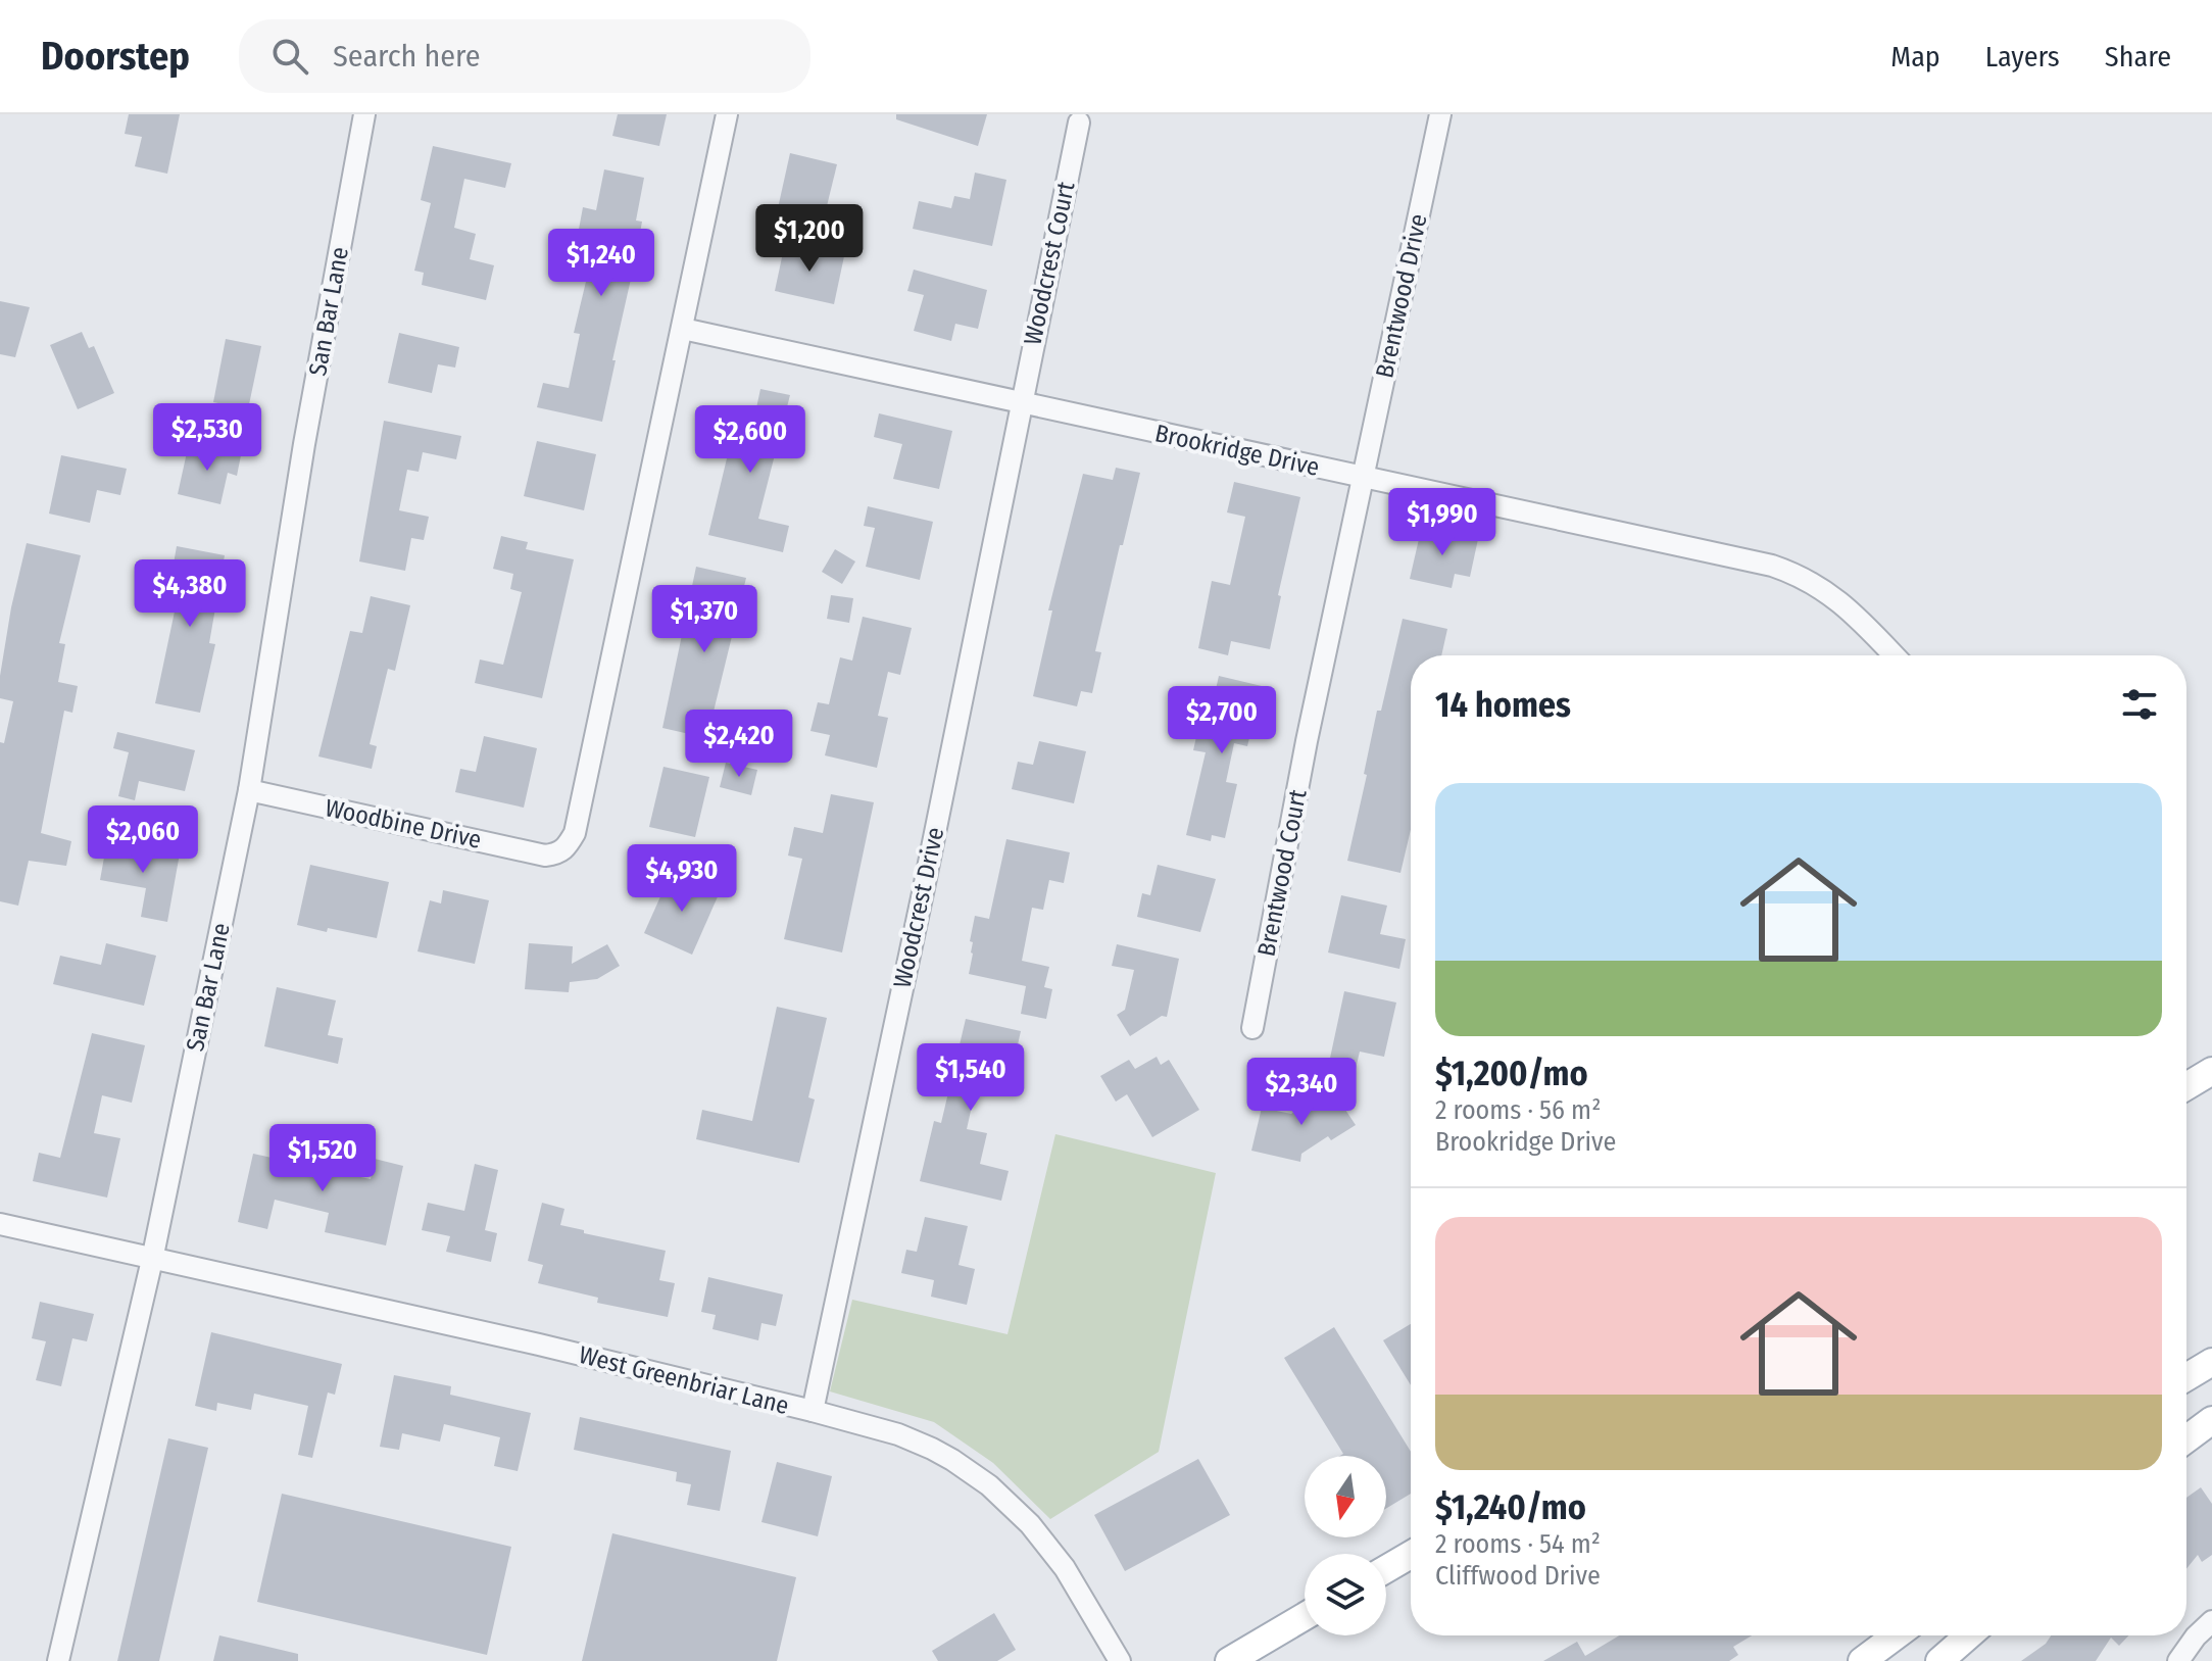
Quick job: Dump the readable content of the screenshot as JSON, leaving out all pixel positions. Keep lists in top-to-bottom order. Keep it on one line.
{"streets":{"street":["Woodcrest Court","Brentwood Drive","San Bar Lane","Brookridge Drive","Woodbine Drive","Brentwood Court","Woodcrest Drive","West Greenbriar Lane"]},"crossings":[["Woodcrest Court","Brookridge Drive"],["Woodcrest Court","Woodcrest Drive"],["Brentwood Drive","Brookridge Drive"],["Brentwood Drive","Brentwood Court"],["San Bar Lane","Woodbine Drive"],["San Bar Lane","West Greenbriar Lane"],["Brookridge Drive","Woodbine Drive"],["Brookridge Drive","Brentwood Court"],["Brookridge Drive","Woodcrest Drive"],["Woodcrest Drive","West Greenbriar Lane"]],"north":"bottom","page":{"header":"Doorstep","search":"Search here","nav":["Map","Layers","Share"],"price":["$1,200","$1,240","$2,530","$2,600","$1,990","$4,380","$1,370","$2,700","$2,420","$2,060","$4,930","$1,540","$2,340","$1,520"],"heading":"14 homes","list":[{"name":"$1,200/mo","note":"2 rooms · 56 m² · Brookridge Drive"},{"name":"$1,240/mo","note":"2 rooms · 54 m² · Cliffwood Drive"}]}}
